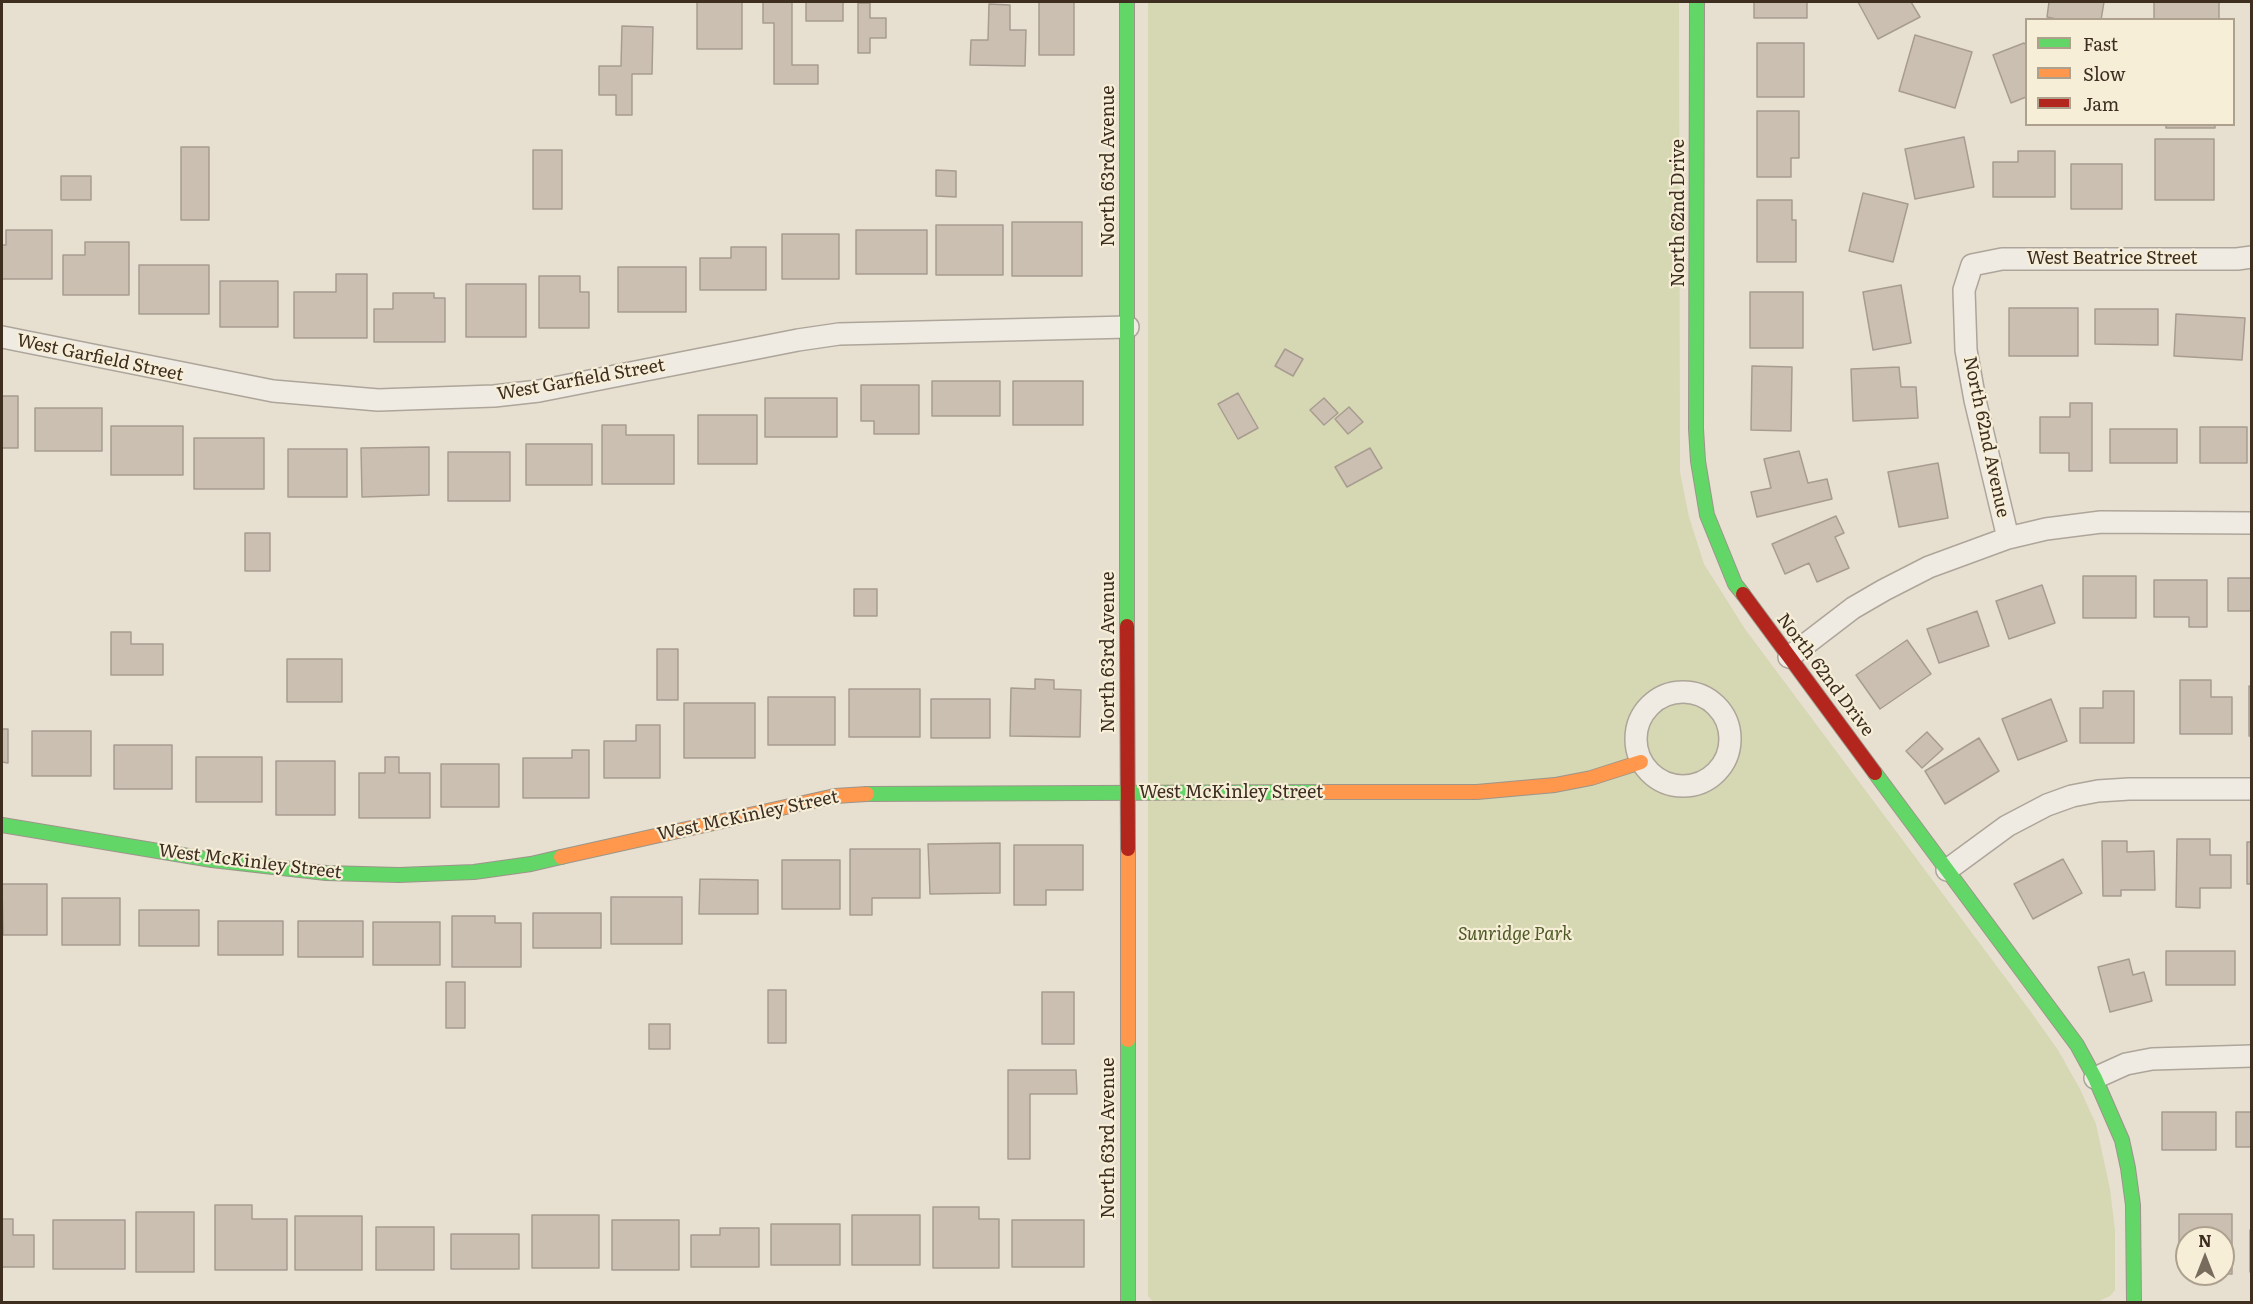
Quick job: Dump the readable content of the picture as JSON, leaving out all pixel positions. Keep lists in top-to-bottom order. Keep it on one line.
{"streets":{"street":["North 63rd Avenue","North 62nd Drive","West Beatrice Street","West Garfield Street","North 62nd Avenue","West McKinley Street"]},"crossings":[["North 63rd Avenue","West Garfield Street"],["North 63rd Avenue","West McKinley Street"],["West Beatrice Street","North 62nd Avenue"]],"parks":["Sunridge Park"],"legend":["Fast","Slow","Jam"],"north":"top"}
